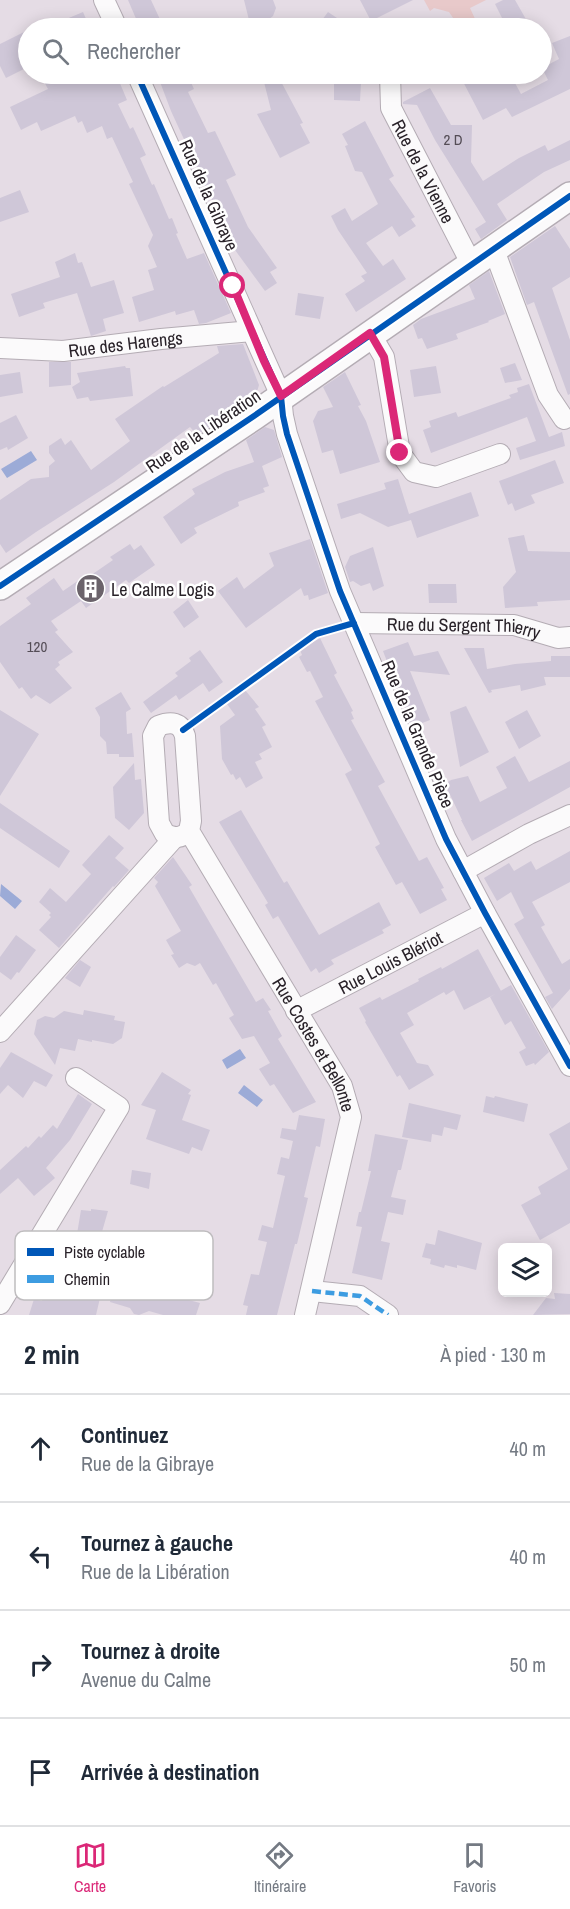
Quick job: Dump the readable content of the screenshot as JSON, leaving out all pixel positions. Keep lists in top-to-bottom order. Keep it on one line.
{"streets":{"street":["Rue de la Vienne","Rue de la Gibraye","Rue des Harengs","Rue de la Libération","Rue du Sergent Thierry","Rue de la Grande Pièce","Rue Louis Blériot","Rue Costes et Bellonte"]},"crossings":[["Rue de la Vienne","Rue de la Libération"],["Rue de la Gibraye","Rue des Harengs"],["Rue de la Gibraye","Rue de la Libération"],["Rue de la Gibraye","Rue de la Grande Pièce"],["Rue de la Libération","Rue de la Grande Pièce"],["Rue du Sergent Thierry","Rue de la Grande Pièce"],["Rue de la Grande Pièce","Rue Louis Blériot"],["Rue Louis Blériot","Rue Costes et Bellonte"]],"places":{"building":["Le Calme Logis"]},"house_numbers":["2 D","120"],"legend":["Piste cyclable","Chemin"],"page":{"search":"Rechercher","heading":["2 min","À pied · 130 m"],"list":[["Continuez","Rue de la Gibraye","40 m"],["Tournez à gauche","Rue de la Libération","40 m"],["Tournez à droite","Avenue du Calme","50 m"],"Arrivée à destination"],"nav":["Carte","Itinéraire","Favoris"]}}
